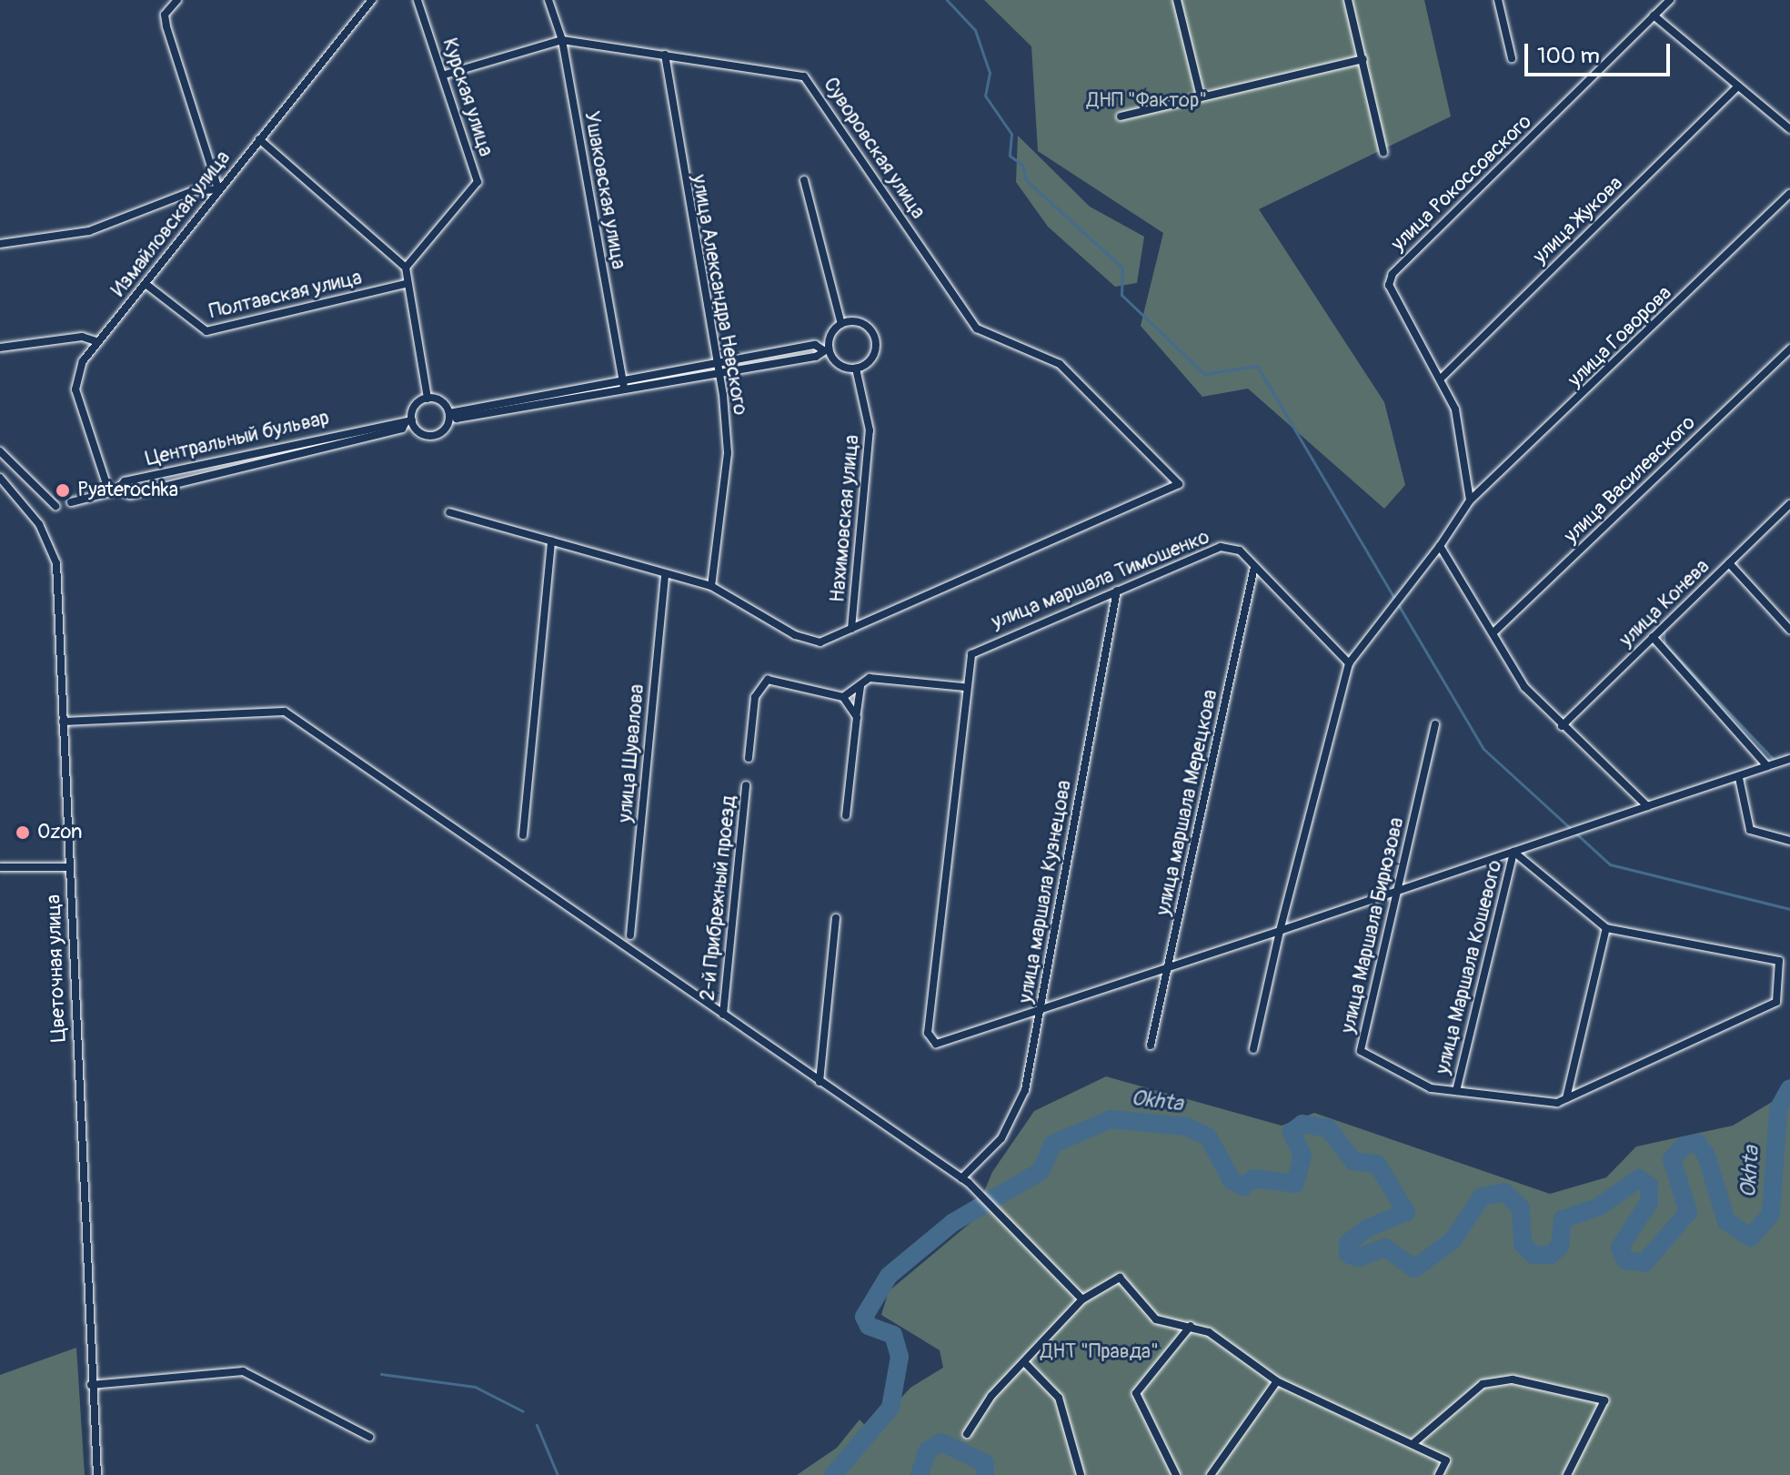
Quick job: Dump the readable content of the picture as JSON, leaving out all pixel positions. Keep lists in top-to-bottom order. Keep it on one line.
{"streets":{"street":["Курская улица","Суворовская улица","улица Рокоссовского","Ушаковская улица","улица Жукова","Измайловская улица","Полтавская улица","улица Александра Невского","улица Говорова","Центральный бульвар","улица Василевского","Нахимовская улица","улица маршала Тимошенко","улица Конева","улица Шувалова","улица маршала Мерецкова","улица маршала Кузнецова","2-й Прибрежный проезд","улица Маршала Бирюзова","улица Маршала Кошевого","Цветочная улица"]},"crossings":[["Курская улица","Суворовская улица"],["Суворовская улица","Ушаковская улица"],["Суворовская улица","улица Александра Невского"],["Суворовская улица","Нахимовская улица"],["улица Рокоссовского","улица Жукова"],["улица Рокоссовского","улица Говорова"],["Измайловская улица","Полтавская улица"],["Измайловская улица","Центральный бульвар"],["улица маршала Тимошенко","улица маршала Мерецкова"],["улица маршала Тимошенко","улица маршала Кузнецова"],["улица маршала Тимошенко","улица Маршала Бирюзова"],["улица маршала Тимошенко","улица Маршала Кошевого"],["улица Маршала Бирюзова","улица Маршала Кошевого"]],"water":["Okhta"],"parks":["ДНП \"Фактор\"","ДНТ \"Правда\""],"places":["Pyaterochka","Ozon"],"scale_bar":"100 m"}
